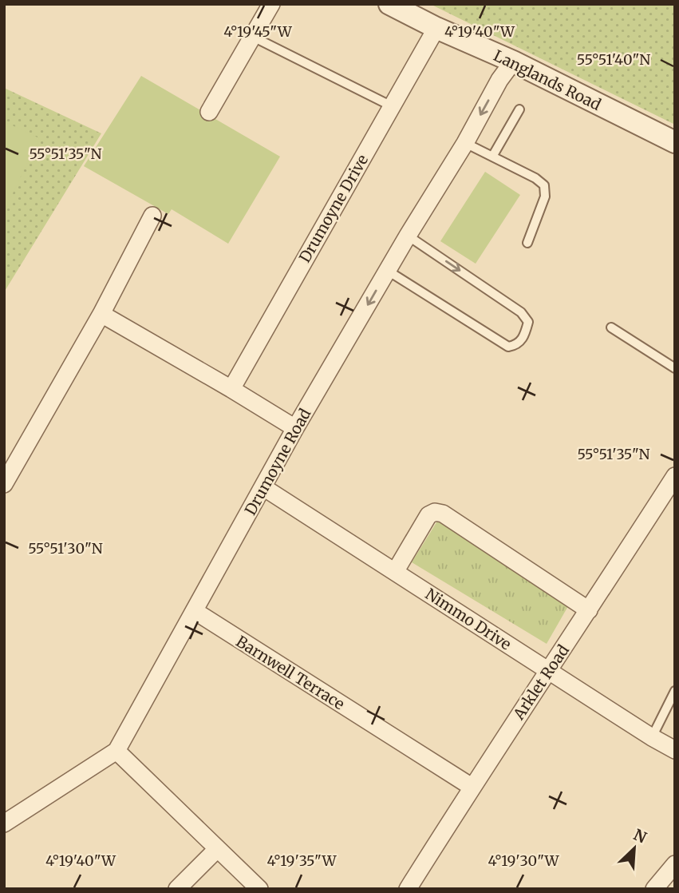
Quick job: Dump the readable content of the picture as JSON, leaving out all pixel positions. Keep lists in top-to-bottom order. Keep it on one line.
{"streets":{"street":["Langlands Road","Drumoyne Drive","Drumoyne Road","Nimmo Drive","Barnwell Terrace","Arklet Road"]},"crossings":[["Langlands Road","Drumoyne Drive"],["Langlands Road","Drumoyne Road"],["Drumoyne Road","Nimmo Drive"],["Drumoyne Road","Barnwell Terrace"],["Nimmo Drive","Arklet Road"],["Barnwell Terrace","Arklet Road"]],"north":"top right","coordinates":["4°19'45\"W","4°19'40\"W","55°51'40\"N","55°51'35\"N","55°51'30\"N","4°19'35\"W","4°19'30\"W"]}
